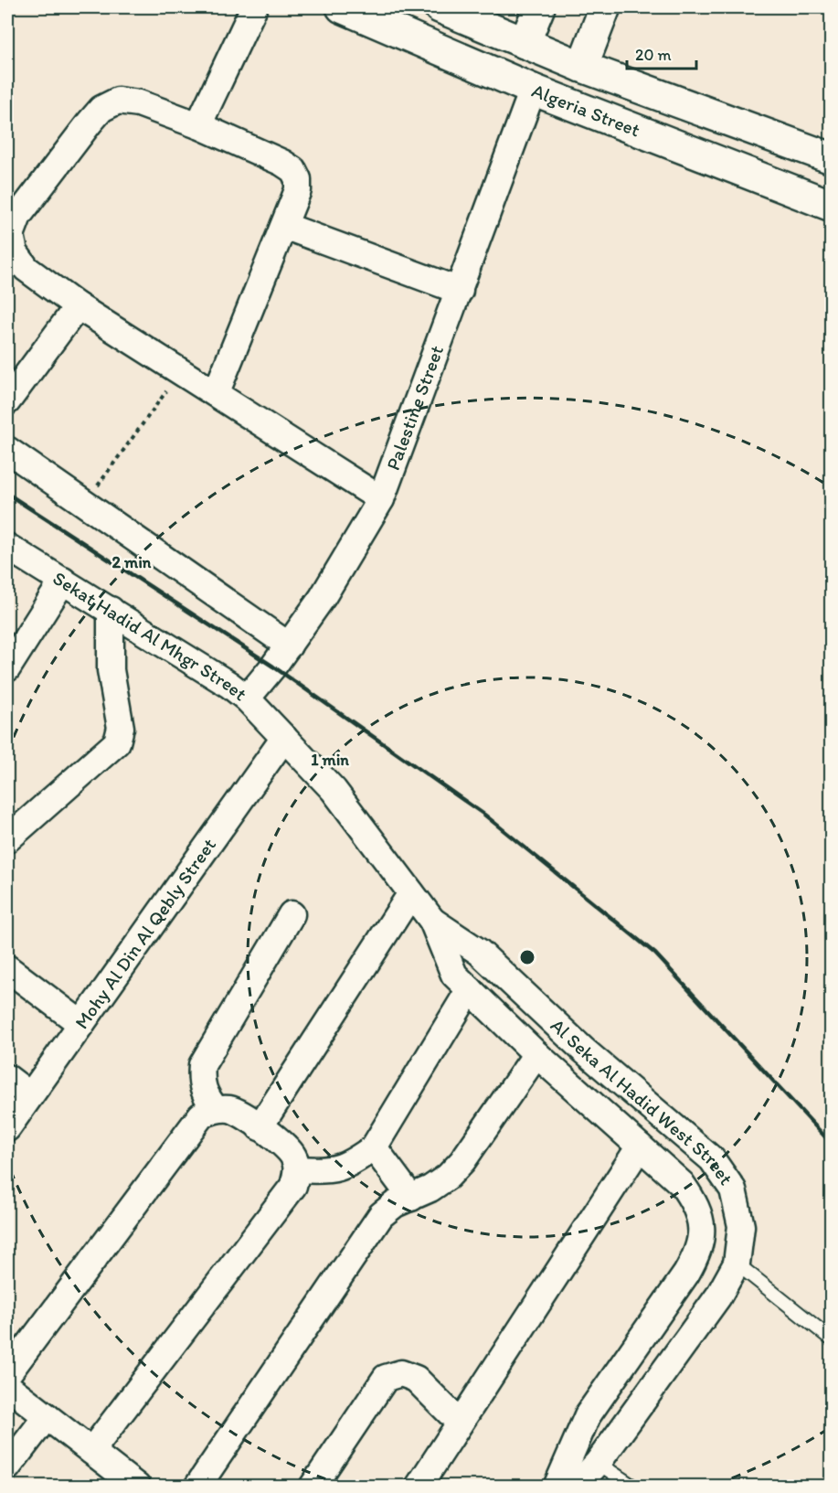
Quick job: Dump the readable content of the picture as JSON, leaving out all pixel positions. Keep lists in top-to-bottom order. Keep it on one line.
{"streets":{"street":["Algeria Street","Palestine Street","Sekat Hadid Al Mhgr Street","Mohy Al Din Al Qebly Street","Al Seka Al Hadid West Street"]},"crossings":[["Algeria Street","Palestine Street"],["Palestine Street","Sekat Hadid Al Mhgr Street"],["Sekat Hadid Al Mhgr Street","Mohy Al Din Al Qebly Street"],["Sekat Hadid Al Mhgr Street","Al Seka Al Hadid West Street"],["Mohy Al Din Al Qebly Street","Al Seka Al Hadid West Street"]],"scale_bar":"20 m","rings":["2 min","1 min"]}
